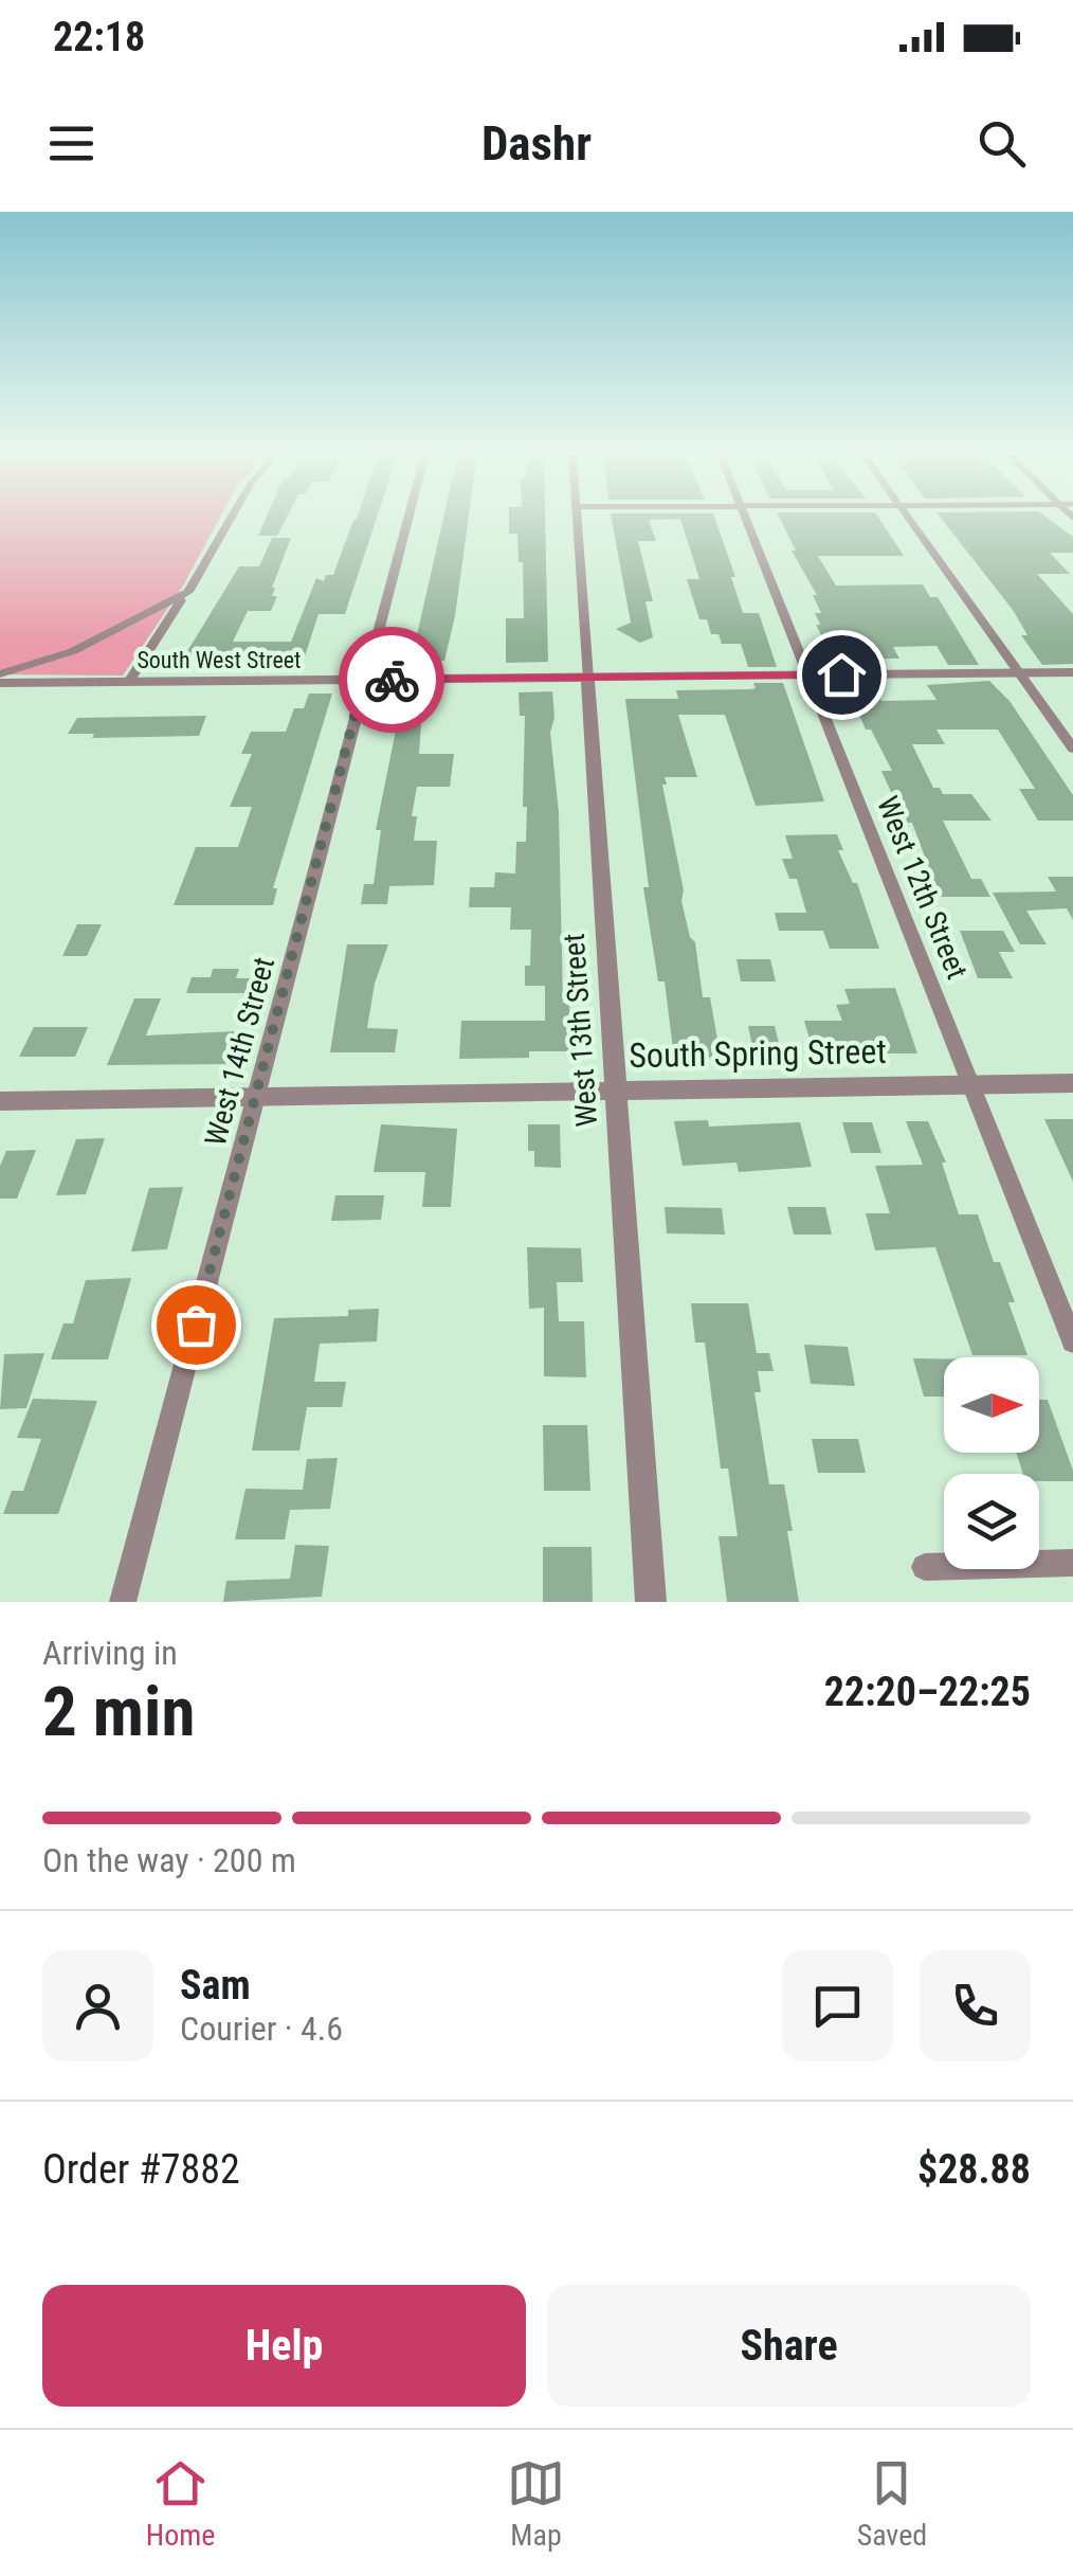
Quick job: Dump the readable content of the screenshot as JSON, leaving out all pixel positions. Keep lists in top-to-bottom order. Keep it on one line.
{"streets":{"street":["South West Street","West 12th Street","West 13th Street","West 14th Street","South Spring Street"]},"crossings":[["South West Street","West 12th Street"],["South West Street","West 13th Street"],["South West Street","West 14th Street"],["West 12th Street","South Spring Street"],["West 13th Street","South Spring Street"],["West 14th Street","South Spring Street"]],"north":"right","page":{"status":"22:18","header":"Dashr","heading":["2 min","Arriving in","22:20–22:25"],"panel":["Sam","Courier · 4.6","Order #7882","$28.88"],"bar":"On the way · 200 m","buttons":["Help","Share"],"tabs":["Home","Map","Saved"]}}
